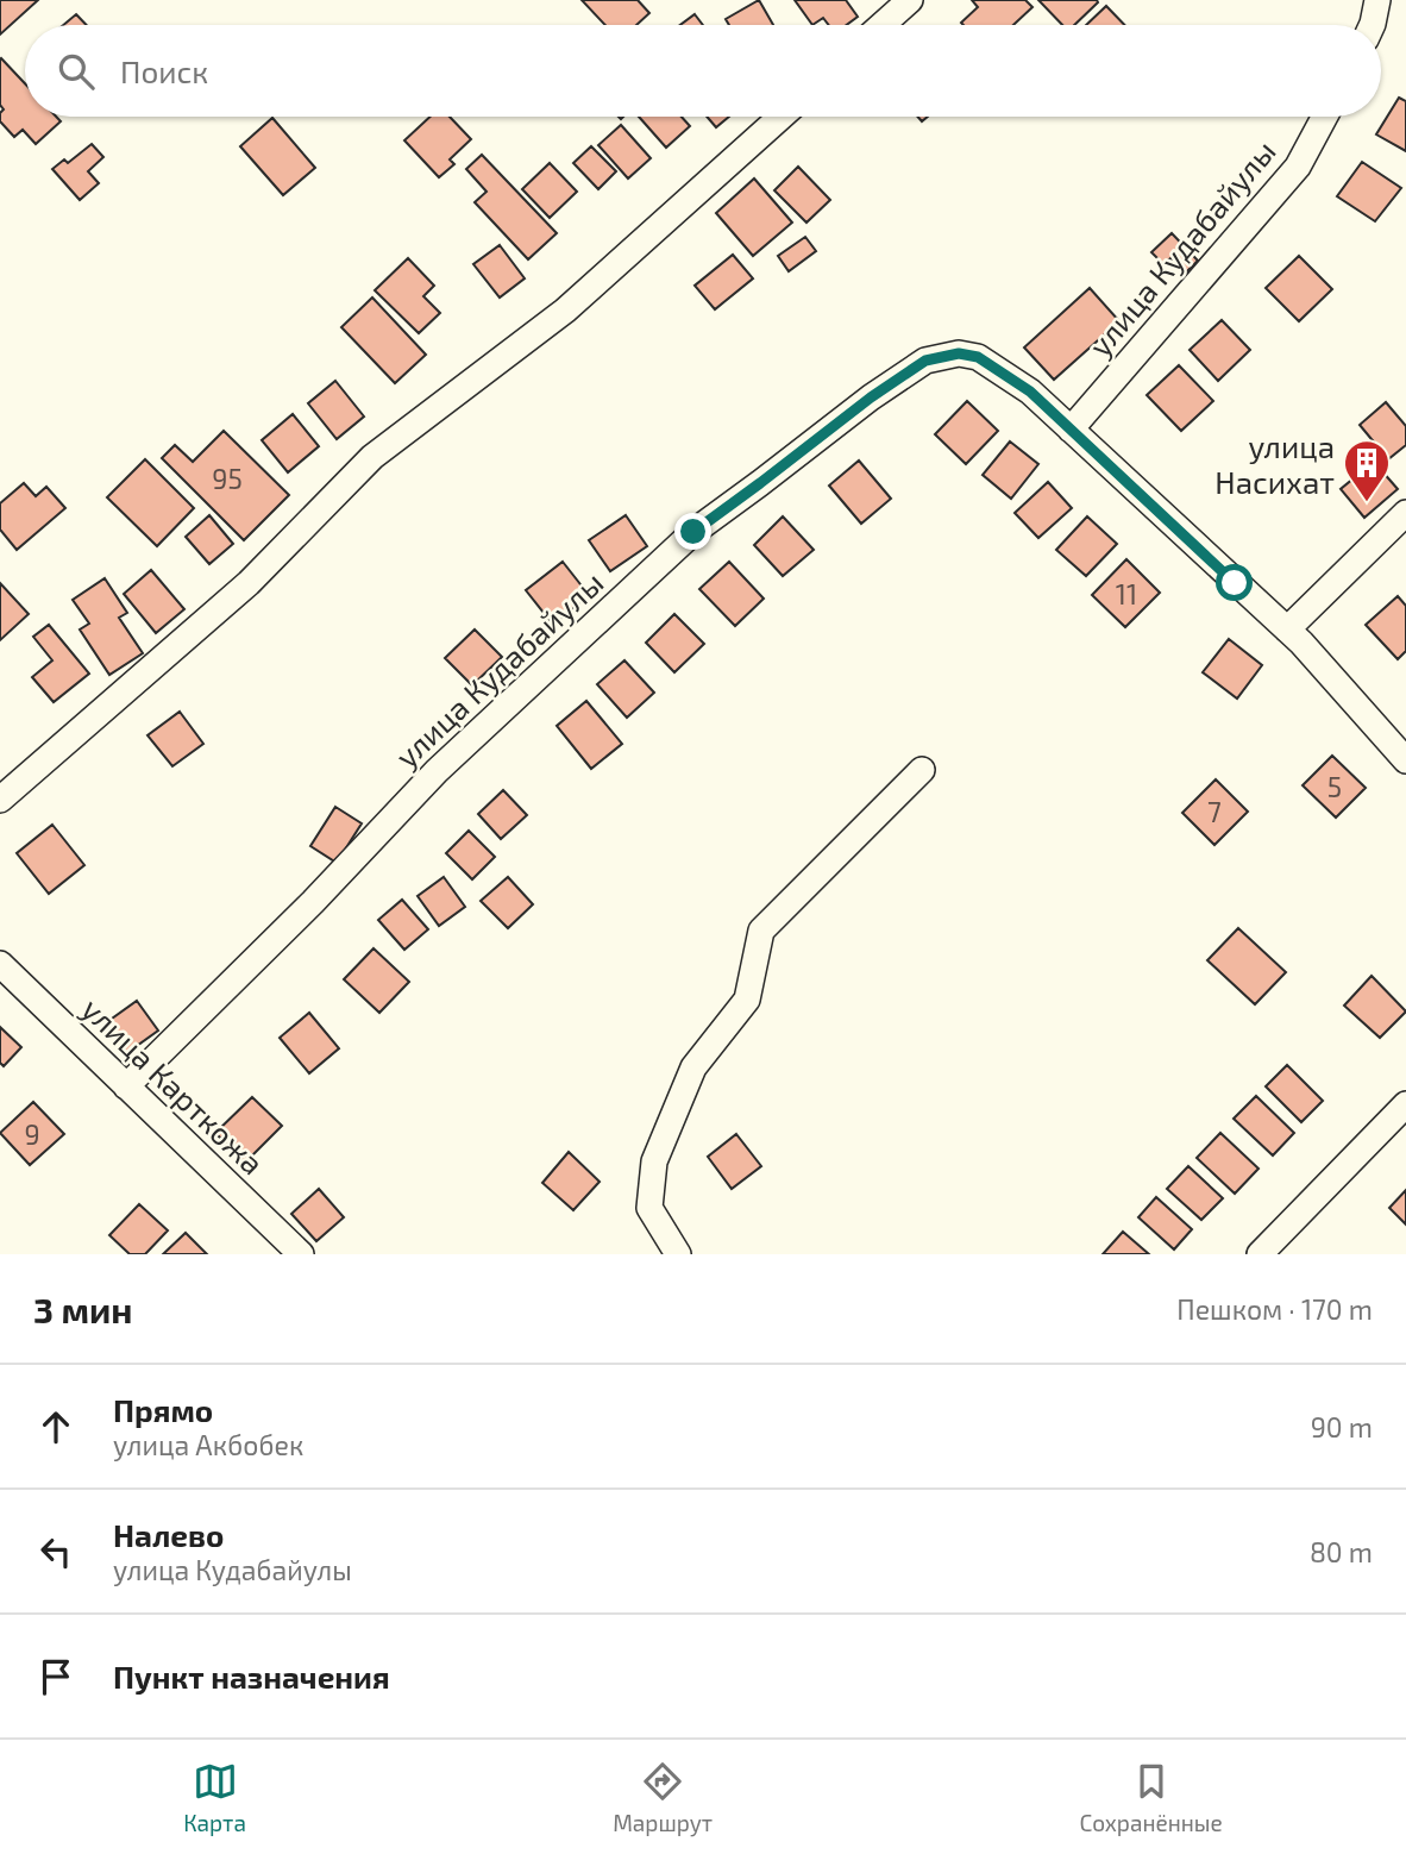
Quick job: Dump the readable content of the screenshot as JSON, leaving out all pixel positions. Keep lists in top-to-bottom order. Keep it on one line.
{"streets":{"street":["улица Кудабайулы","улица Карткожа"]},"crossings":[["улица Кудабайулы","улица Карткожа"]],"places":{"building":["улица Насихат"]},"house_numbers":["95","11","5","7","9"],"page":{"search":"Поиск","heading":["3 мин","Пешком · 170 m"],"list":[["Прямо","улица Акбобек","90 m"],["Налево","улица Кудабайулы","80 m"],"Пункт назначения"],"nav":["Карта","Маршрут","Сохранённые"]}}
